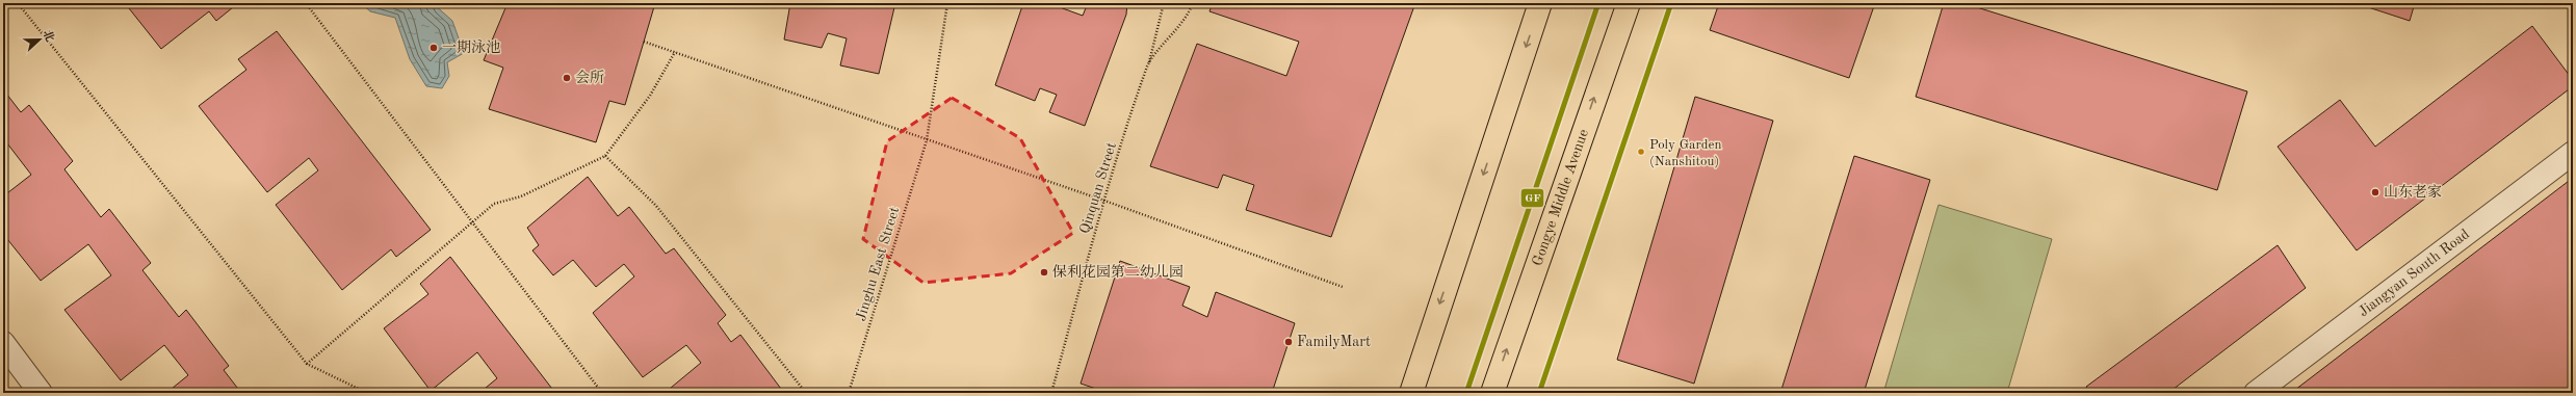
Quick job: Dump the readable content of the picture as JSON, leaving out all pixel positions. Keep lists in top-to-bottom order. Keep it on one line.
{"streets":{"main road":["Gongye Middle Avenue"],"street":["Jiangyan South Road"],"path":["Qinquan Street","Jinghu East Street"]},"places":["一期泳池","会所","Poly Garden (Nanshitou)","山东老家","保利花园第二幼儿园","FamilyMart"],"lines":["transit line GF"],"north":"right"}
